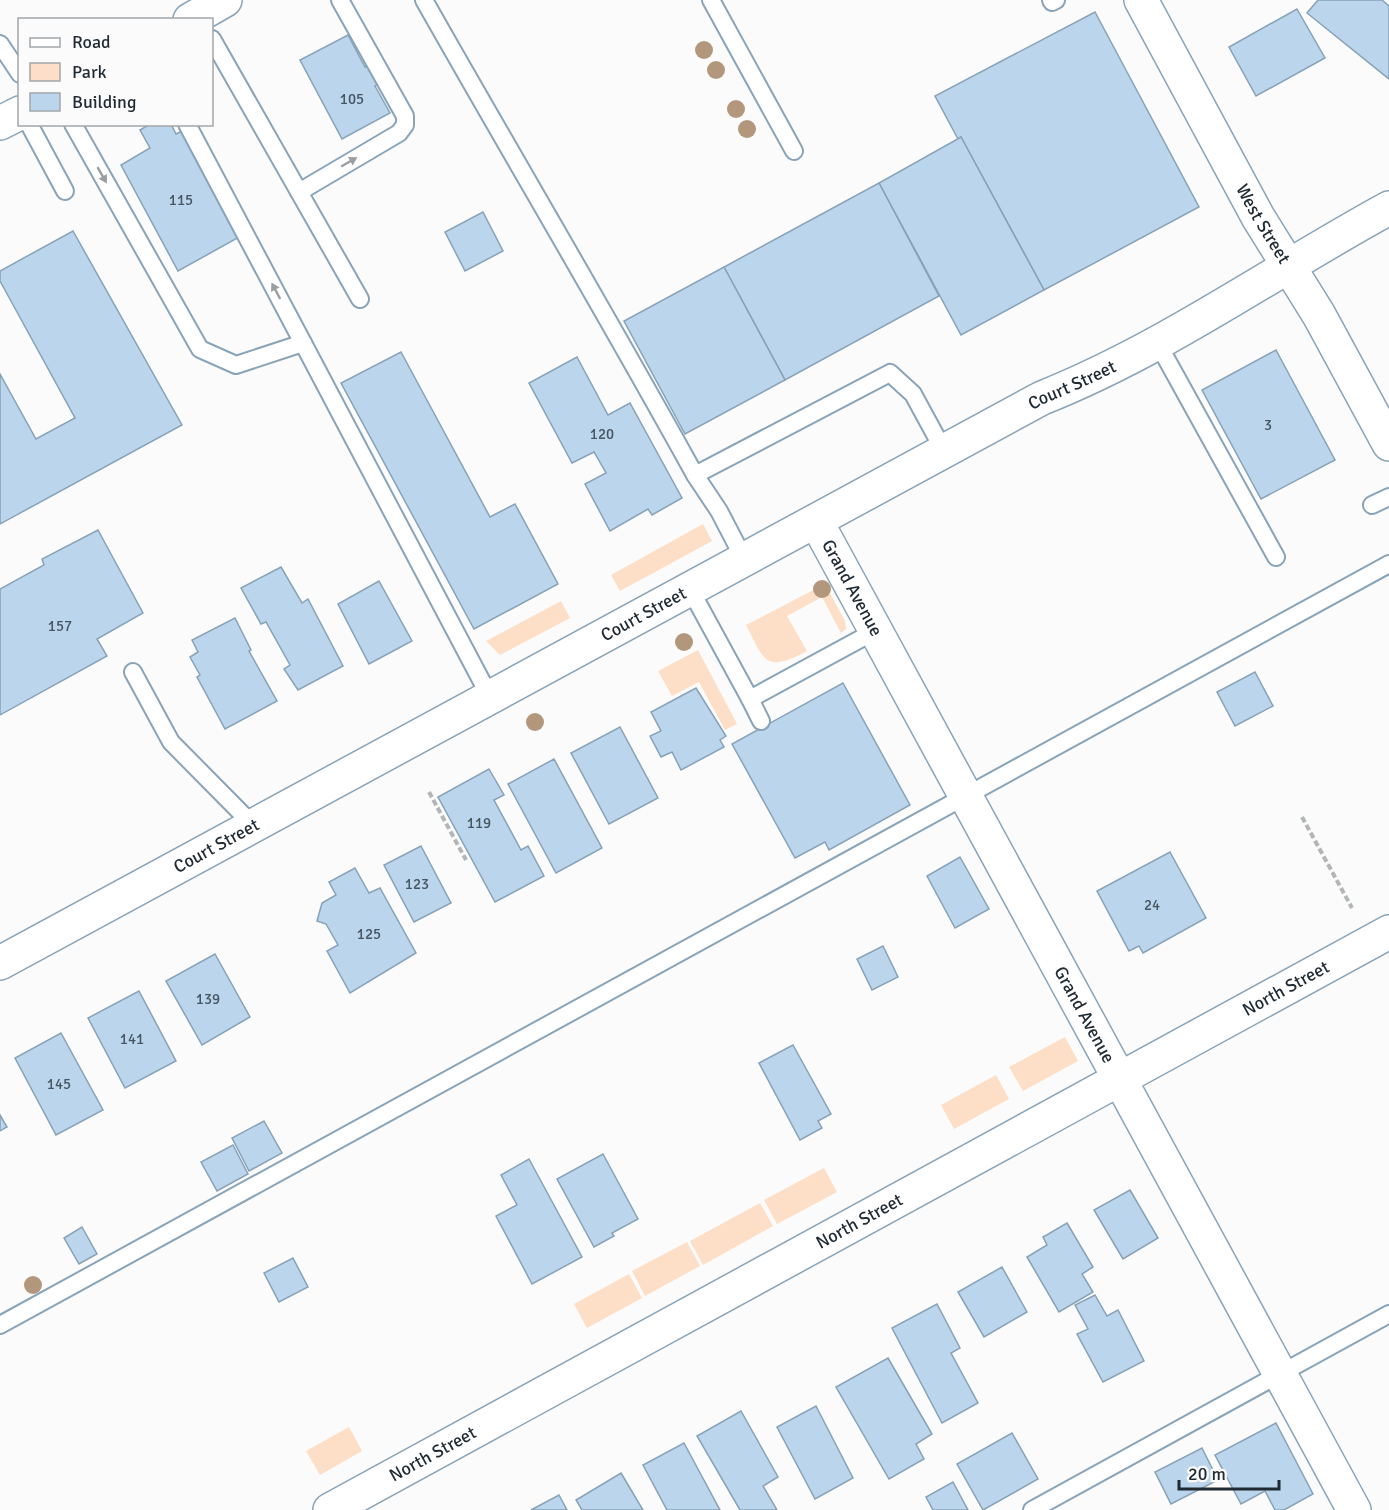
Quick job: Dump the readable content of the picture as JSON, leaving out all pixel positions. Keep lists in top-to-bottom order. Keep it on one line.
{"streets":{"street":["West Street","Court Street","Grand Avenue","North Street"]},"crossings":[["West Street","Court Street"],["Court Street","Grand Avenue"],["Grand Avenue","North Street"]],"house_numbers":["105","115","3","120","157","119","123","24","125","139","141","145"],"legend":["Road","Park","Building"],"scale_bar":"20 m"}
